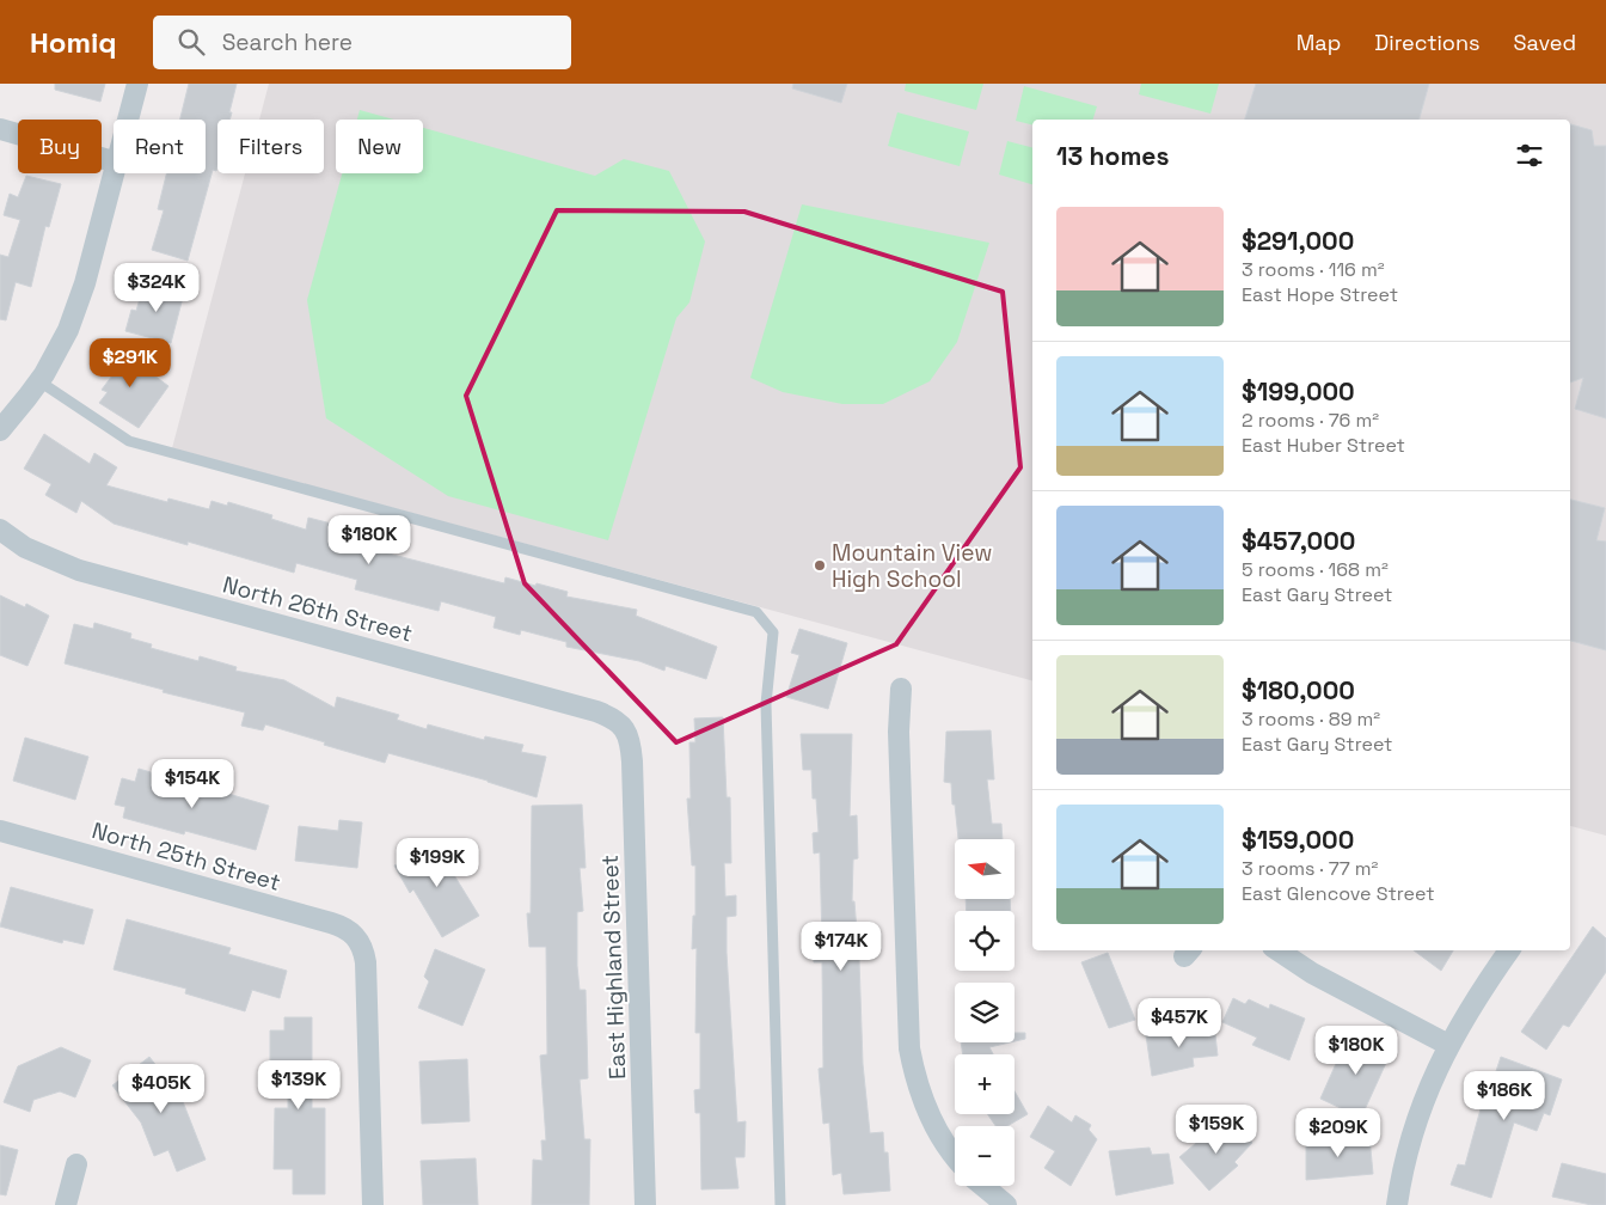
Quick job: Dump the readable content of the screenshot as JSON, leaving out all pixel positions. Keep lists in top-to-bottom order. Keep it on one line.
{"streets":{"street":["North 26th Street","North 25th Street","East Highland Street"]},"crossings":[["North 26th Street","East Highland Street"]],"places":["Mountain View High School"],"north":"left","page":{"header":"Homiq","search":"Search here","nav":["Map","Directions","Saved"],"chip":["Buy","Rent","Filters","New"],"heading":"13 homes","list":[{"name":"$291,000","note":"3 rooms · 116 m² · East Hope Street"},{"name":"$199,000","note":"2 rooms · 76 m² · East Huber Street"},{"name":"$457,000","note":"5 rooms · 168 m² · East Gary Street"},{"name":"$180,000","note":"3 rooms · 89 m² · East Gary Street"},{"name":"$159,000","note":"3 rooms · 77 m² · East Glencove Street"}],"price":["$324K","$291K","$180K","$154K","$199K","$174K","$457K","$180K","$139K","$405K","$186K","$159K","$209K"],"map_buttons":["+","−"]}}
